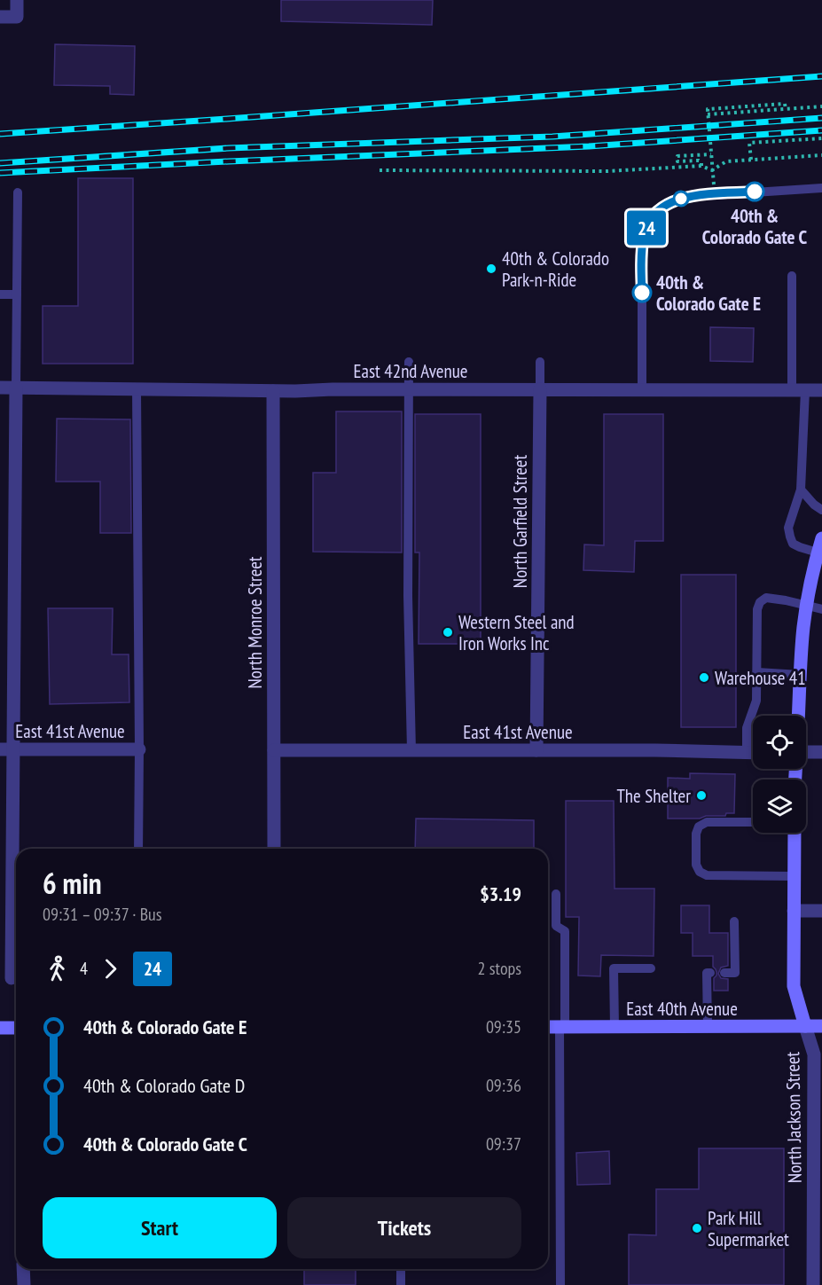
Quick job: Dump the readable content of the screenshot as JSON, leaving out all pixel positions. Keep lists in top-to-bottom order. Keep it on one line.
{"streets":{"street":["East 42nd Avenue","North Garfield Street","North Monroe Street","East 41st Avenue","East 40th Avenue","North Jackson Street"]},"crossings":[["East 42nd Avenue","North Garfield Street"],["East 42nd Avenue","North Monroe Street"],["North Garfield Street","East 41st Avenue"],["North Monroe Street","East 41st Avenue"],["East 40th Avenue","North Jackson Street"]],"places":["40th & Colorado Gate C","40th & Colorado Park-n-Ride","40th & Colorado Gate E","Western Steel and Iron Works Inc","Warehouse 41","The Shelter","Park Hill Supermarket"],"lines":["bus line 24"],"page":{"on_map":"24","heading":["6 min","09:31 – 09:37 · Bus","$3.19"],"legs":["4","24","2 stops"],"list":[{"name":"40th & Colorado Gate E","value":"09:35"},{"name":"40th & Colorado Gate D","value":"09:36"},{"name":"40th & Colorado Gate C","value":"09:37"}],"buttons":["Start","Tickets"]}}
